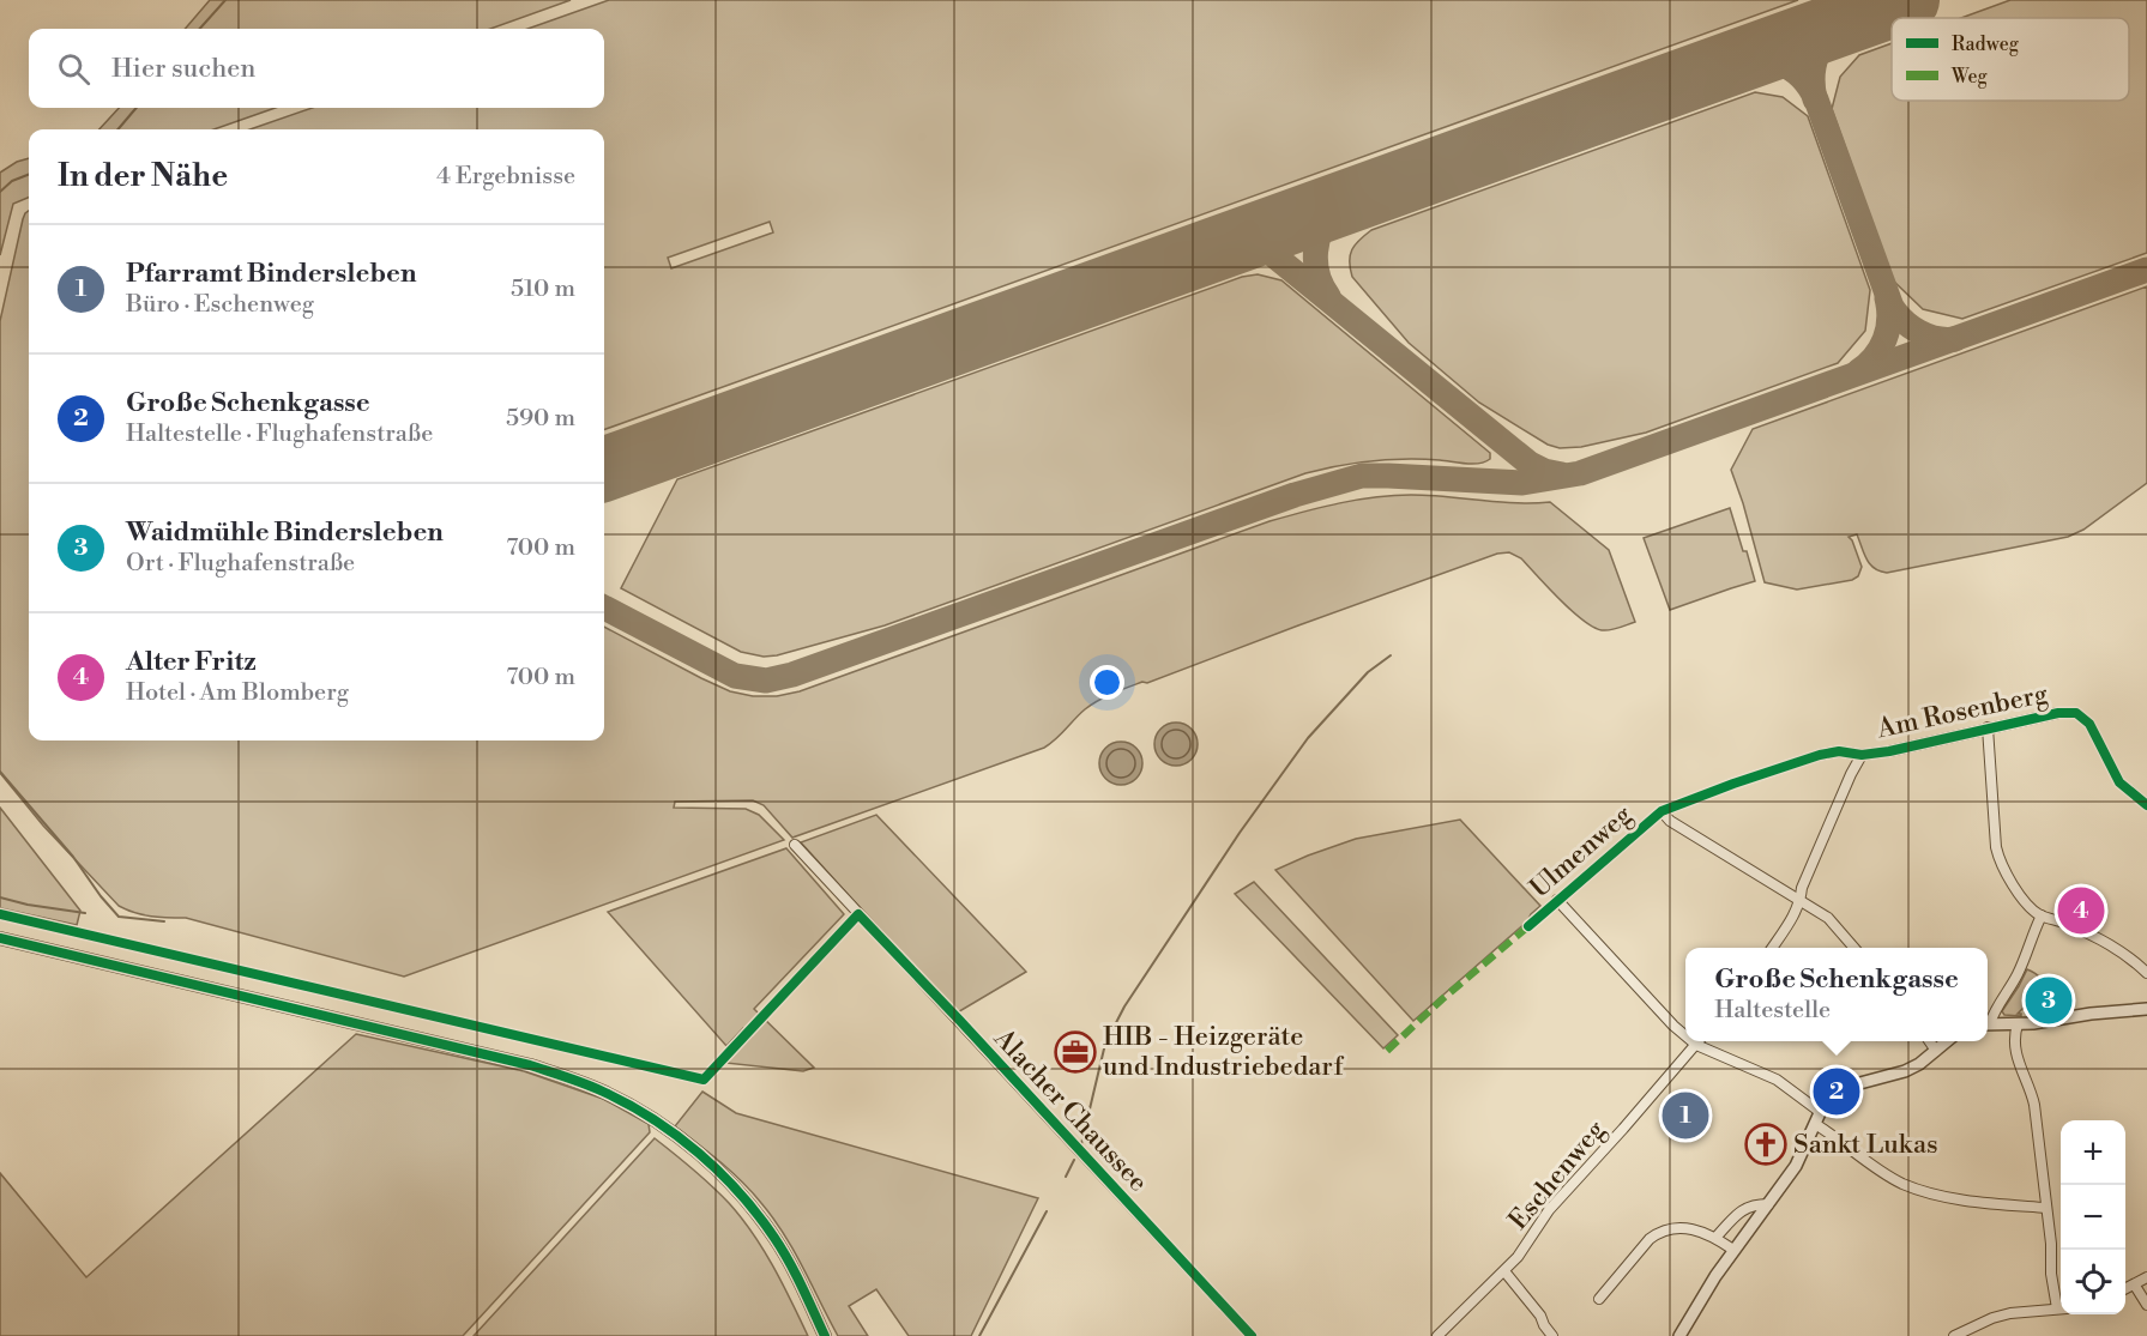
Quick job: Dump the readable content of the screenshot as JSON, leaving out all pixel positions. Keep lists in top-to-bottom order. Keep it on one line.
{"streets":{"street":["Am Rosenberg","Ulmenweg","Alacher Chaussee","Eschenweg"]},"crossings":[["Am Rosenberg","Ulmenweg"]],"places":{"office":["HIB - Heizgeräte und Industriebedarf"],"church":["Sankt Lukas"]},"legend":["Radweg","Weg"],"page":{"search":"Hier suchen","heading":["In der Nähe","4 Ergebnisse"],"list":[{"mark":"1","name":"Pfarramt Bindersleben","note":"Büro · Eschenweg","value":"510 m"},{"mark":"2","name":"Große Schenkgasse","note":"Haltestelle · Flughafenstraße","value":"590 m"},{"mark":"3","name":"Waidmühle Bindersleben","note":"Ort · Flughafenstraße","value":"700 m"},{"mark":"4","name":"Alter Fritz","note":"Hotel · Am Blomberg","value":"700 m"}],"pins":["4","3","2","1"],"popup":["Große Schenkgasse","Haltestelle"],"map_buttons":["+","−"]}}
